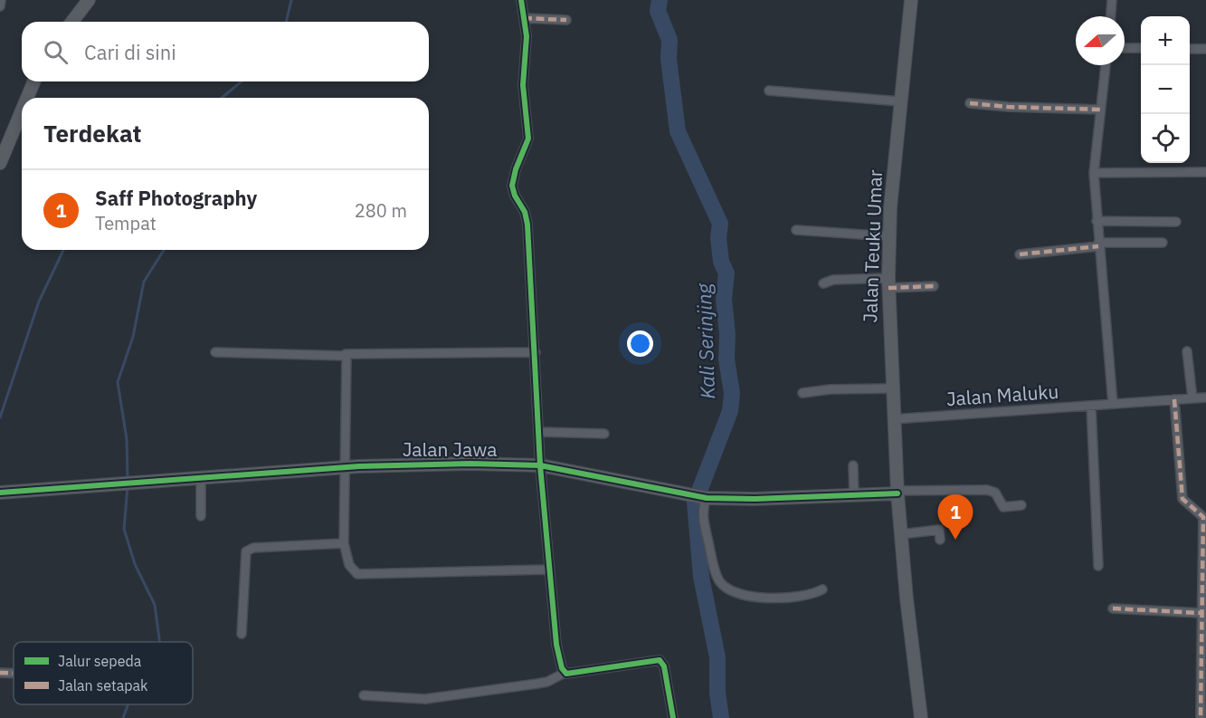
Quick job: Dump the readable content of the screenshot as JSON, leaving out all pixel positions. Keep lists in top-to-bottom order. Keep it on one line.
{"streets":{"street":["Jalan Teuku Umar","Jalan Maluku","Jalan Jawa"]},"crossings":[["Jalan Teuku Umar","Jalan Maluku"],["Jalan Teuku Umar","Jalan Jawa"]],"water":["Kali Serinjing"],"legend":["Jalur sepeda","Jalan setapak"],"north":"left","page":{"map_buttons":["+","−"],"search":"Cari di sini","heading":"Terdekat","list":[{"mark":"1","name":"Saff Photography","note":"Tempat","value":"280 m"}],"pins":"1"}}
